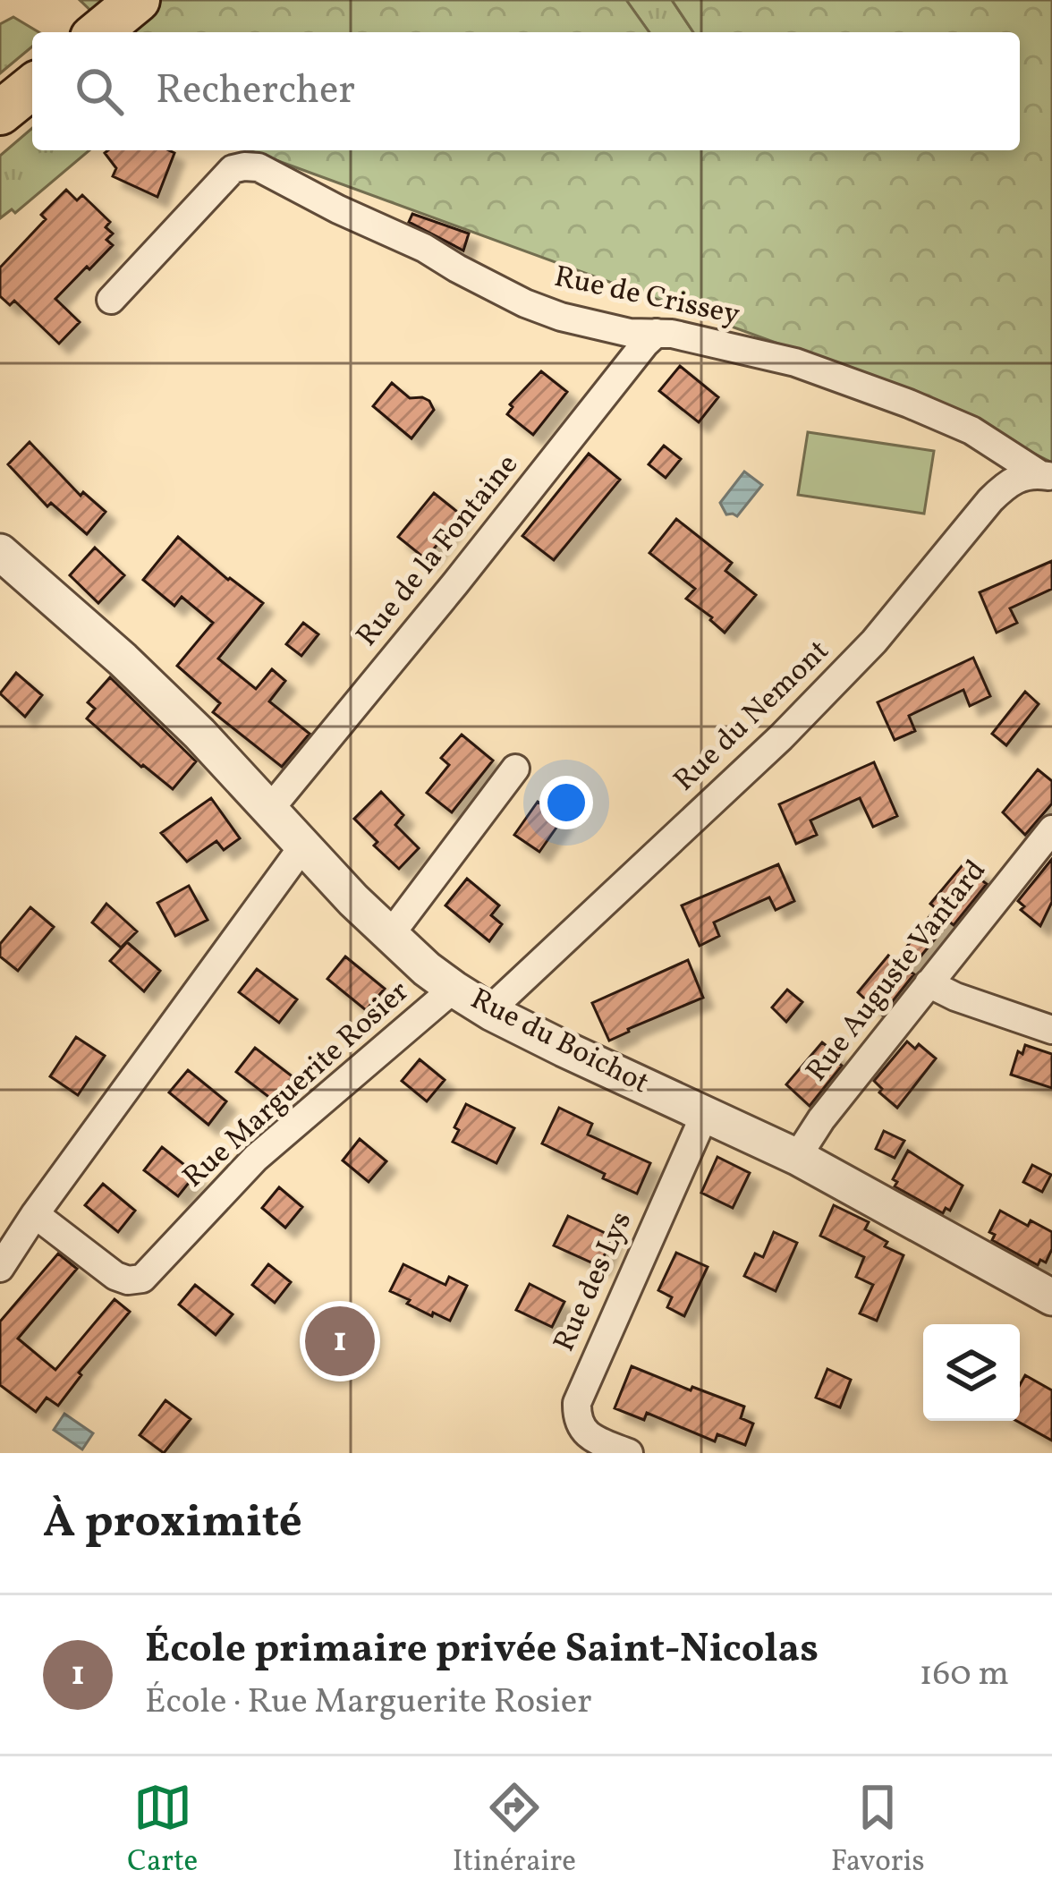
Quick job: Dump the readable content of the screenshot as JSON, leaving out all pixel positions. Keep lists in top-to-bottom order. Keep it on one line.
{"streets":{"street":["Rue de Crissey","Rue de la Fontaine","Rue du Nemont","Rue Auguste Vantard","Rue du Boichot","Rue Marguerite Rosier","Rue des Lys"]},"crossings":[["Rue de Crissey","Rue de la Fontaine"],["Rue de Crissey","Rue du Nemont"],["Rue de la Fontaine","Rue du Boichot"],["Rue du Nemont","Rue du Boichot"],["Rue Auguste Vantard","Rue du Boichot"],["Rue du Boichot","Rue Marguerite Rosier"],["Rue du Boichot","Rue des Lys"]],"page":{"search":"Rechercher","pins":"1","heading":"À proximité","list":[{"mark":"1","name":"École primaire privée Saint-Nicolas","note":"École · Rue Marguerite Rosier","value":"160 m"}],"nav":["Carte","Itinéraire","Favoris"]}}
